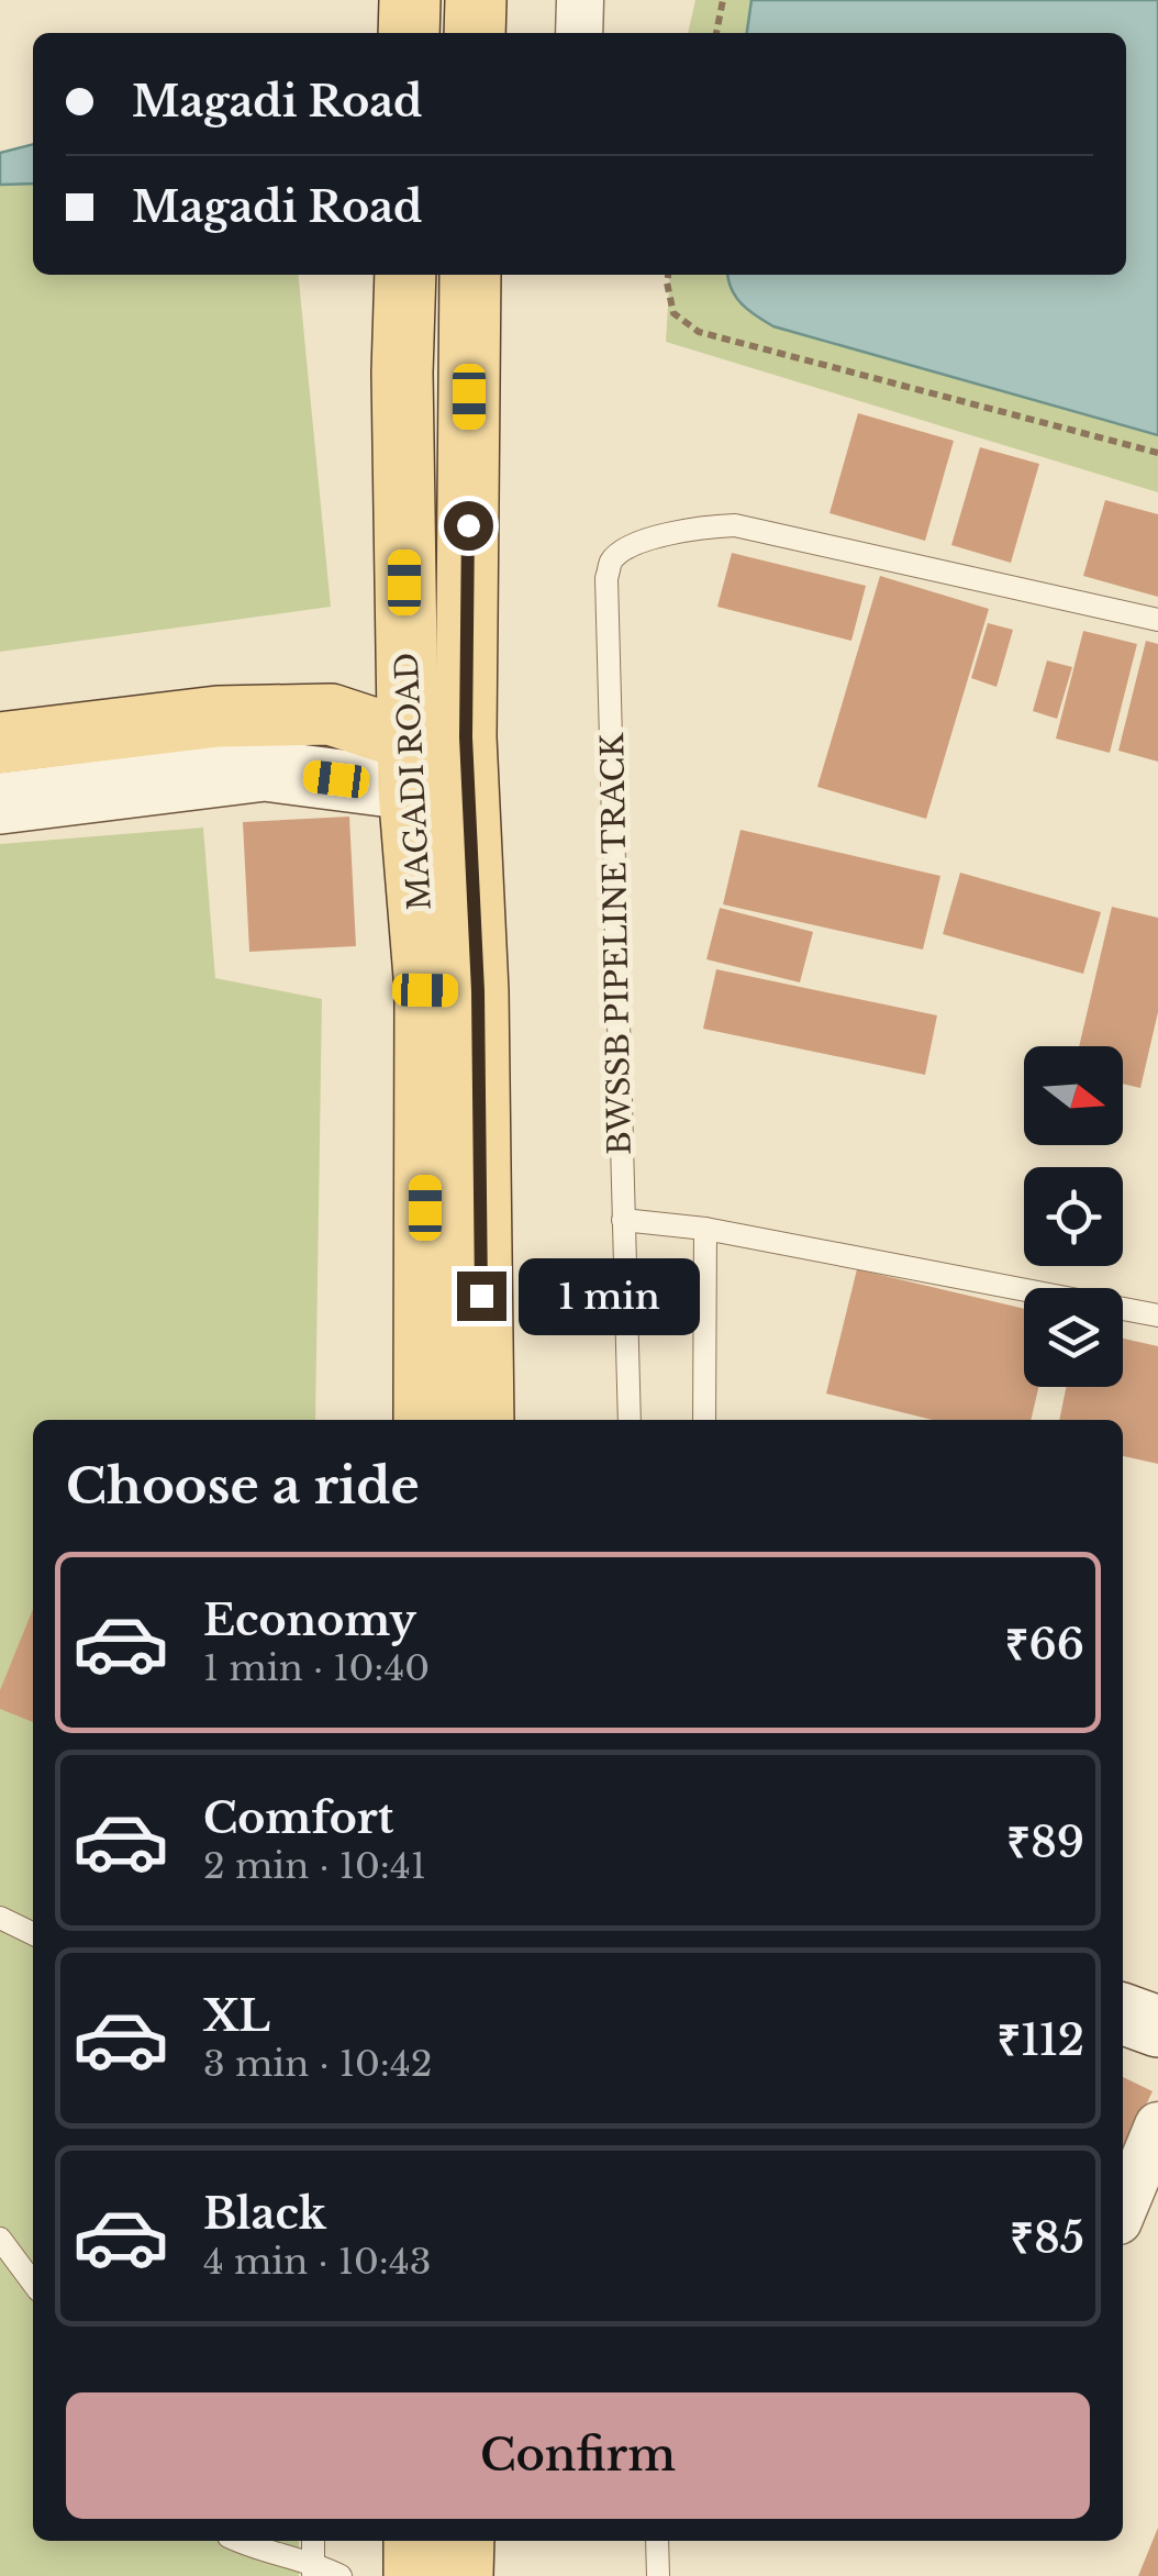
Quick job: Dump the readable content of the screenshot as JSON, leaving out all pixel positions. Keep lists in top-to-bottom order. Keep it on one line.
{"streets":{"main road":["MAGADI ROAD"],"lane":["BWSSB PIPELINE TRACK"]},"north":"right","page":{"banner":["Magadi Road","Magadi Road"],"bubble":"1 min","heading":"Choose a ride","list":[{"name":"Economy","note":"1 min · 10:40","value":"₹66"},{"name":"Comfort","note":"2 min · 10:41","value":"₹89"},{"name":"XL","note":"3 min · 10:42","value":"₹112"},{"name":"Black","note":"4 min · 10:43","value":"₹85"}],"buttons":"Confirm"}}
